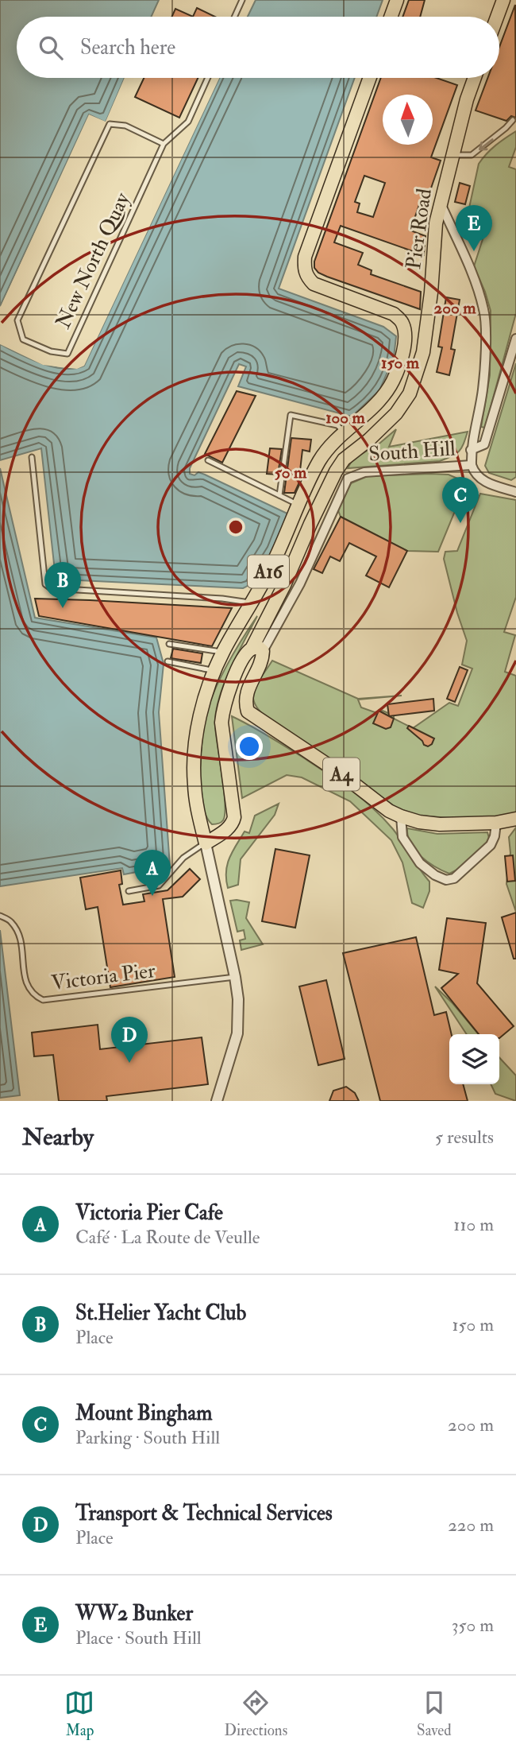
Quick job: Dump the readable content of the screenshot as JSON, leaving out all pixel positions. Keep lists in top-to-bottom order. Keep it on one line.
{"streets":{"main road":["Pier Road","A16","A4"],"street":["South Hill"],"lane":["New North Quay","Victoria Pier"]},"crossings":[["Pier Road","South Hill"],["Pier Road","A4"],["South Hill","A4"]],"north":"top","page":{"search":"Search here","pins":["E","C","B","A","D"],"heading":["Nearby","5 results"],"list":[{"mark":"A","name":"Victoria Pier Cafe","note":"Café · La Route de Veulle","value":"110 m"},{"mark":"B","name":"St.Helier Yacht Club","note":"Place","value":"150 m"},{"mark":"C","name":"Mount Bingham","note":"Parking · South Hill","value":"200 m"},{"mark":"D","name":"Transport & Technical Services","note":"Place","value":"220 m"},{"mark":"E","name":"WW2 Bunker","note":"Place · South Hill","value":"350 m"}],"nav":["Map","Directions","Saved"]},"rings":["200 m","150 m","100 m","50 m"]}
